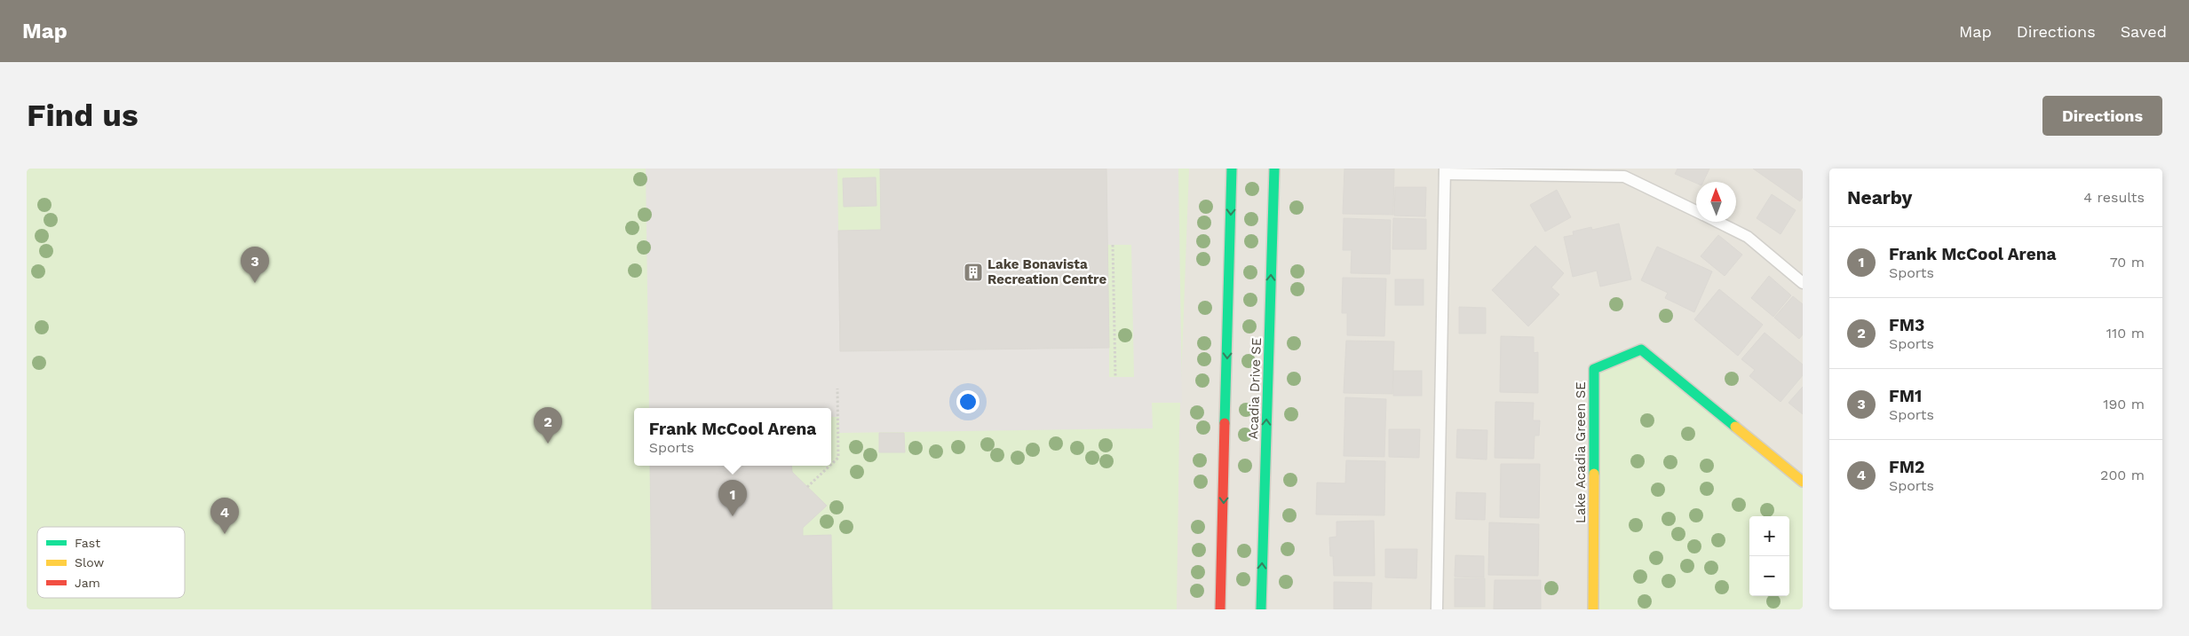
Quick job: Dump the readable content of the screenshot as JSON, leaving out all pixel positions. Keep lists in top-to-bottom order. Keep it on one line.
{"streets":{"street":["Acadia Drive SE","Lake Acadia Green SE"]},"places":{"building":["Lake Bonavista Recreation Centre"]},"legend":["Fast","Slow","Jam"],"north":"top","page":{"header":"Map","nav":["Map","Directions","Saved"],"buttons":"Directions","title":"Find us","heading":["Nearby","4 results"],"list":[{"mark":"1","name":"Frank McCool Arena","note":"Sports","value":"70 m"},{"mark":"2","name":"FM3","note":"Sports","value":"110 m"},{"mark":"3","name":"FM1","note":"Sports","value":"190 m"},{"mark":"4","name":"FM2","note":"Sports","value":"200 m"}],"pins":["3","2","1","4"],"popup":["Frank McCool Arena","Sports"],"map_buttons":["+","−"]}}
